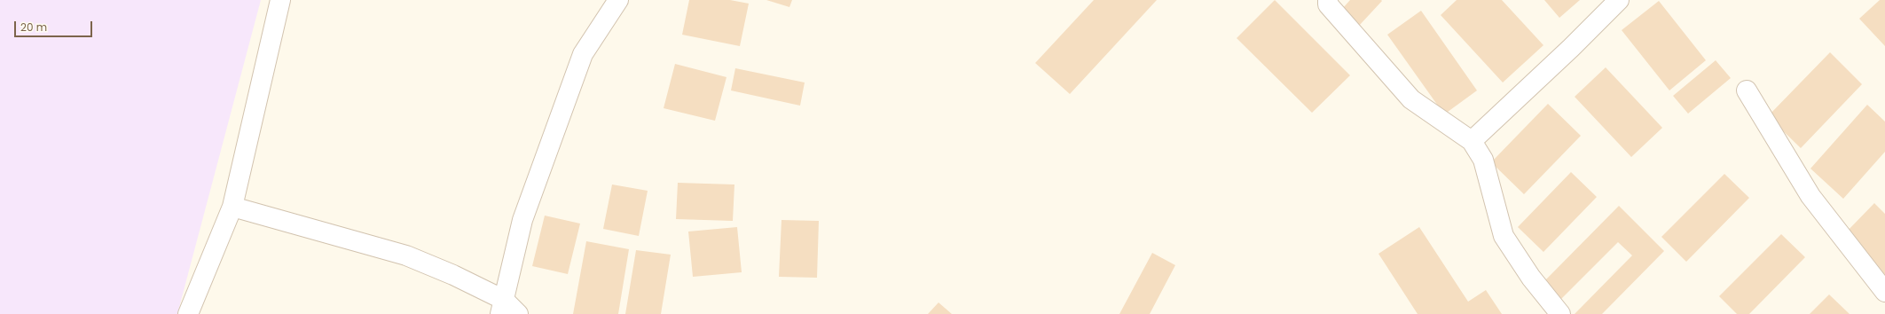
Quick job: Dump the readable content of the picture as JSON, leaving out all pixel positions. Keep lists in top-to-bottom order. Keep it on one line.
{"scale_bar":"20 m"}
